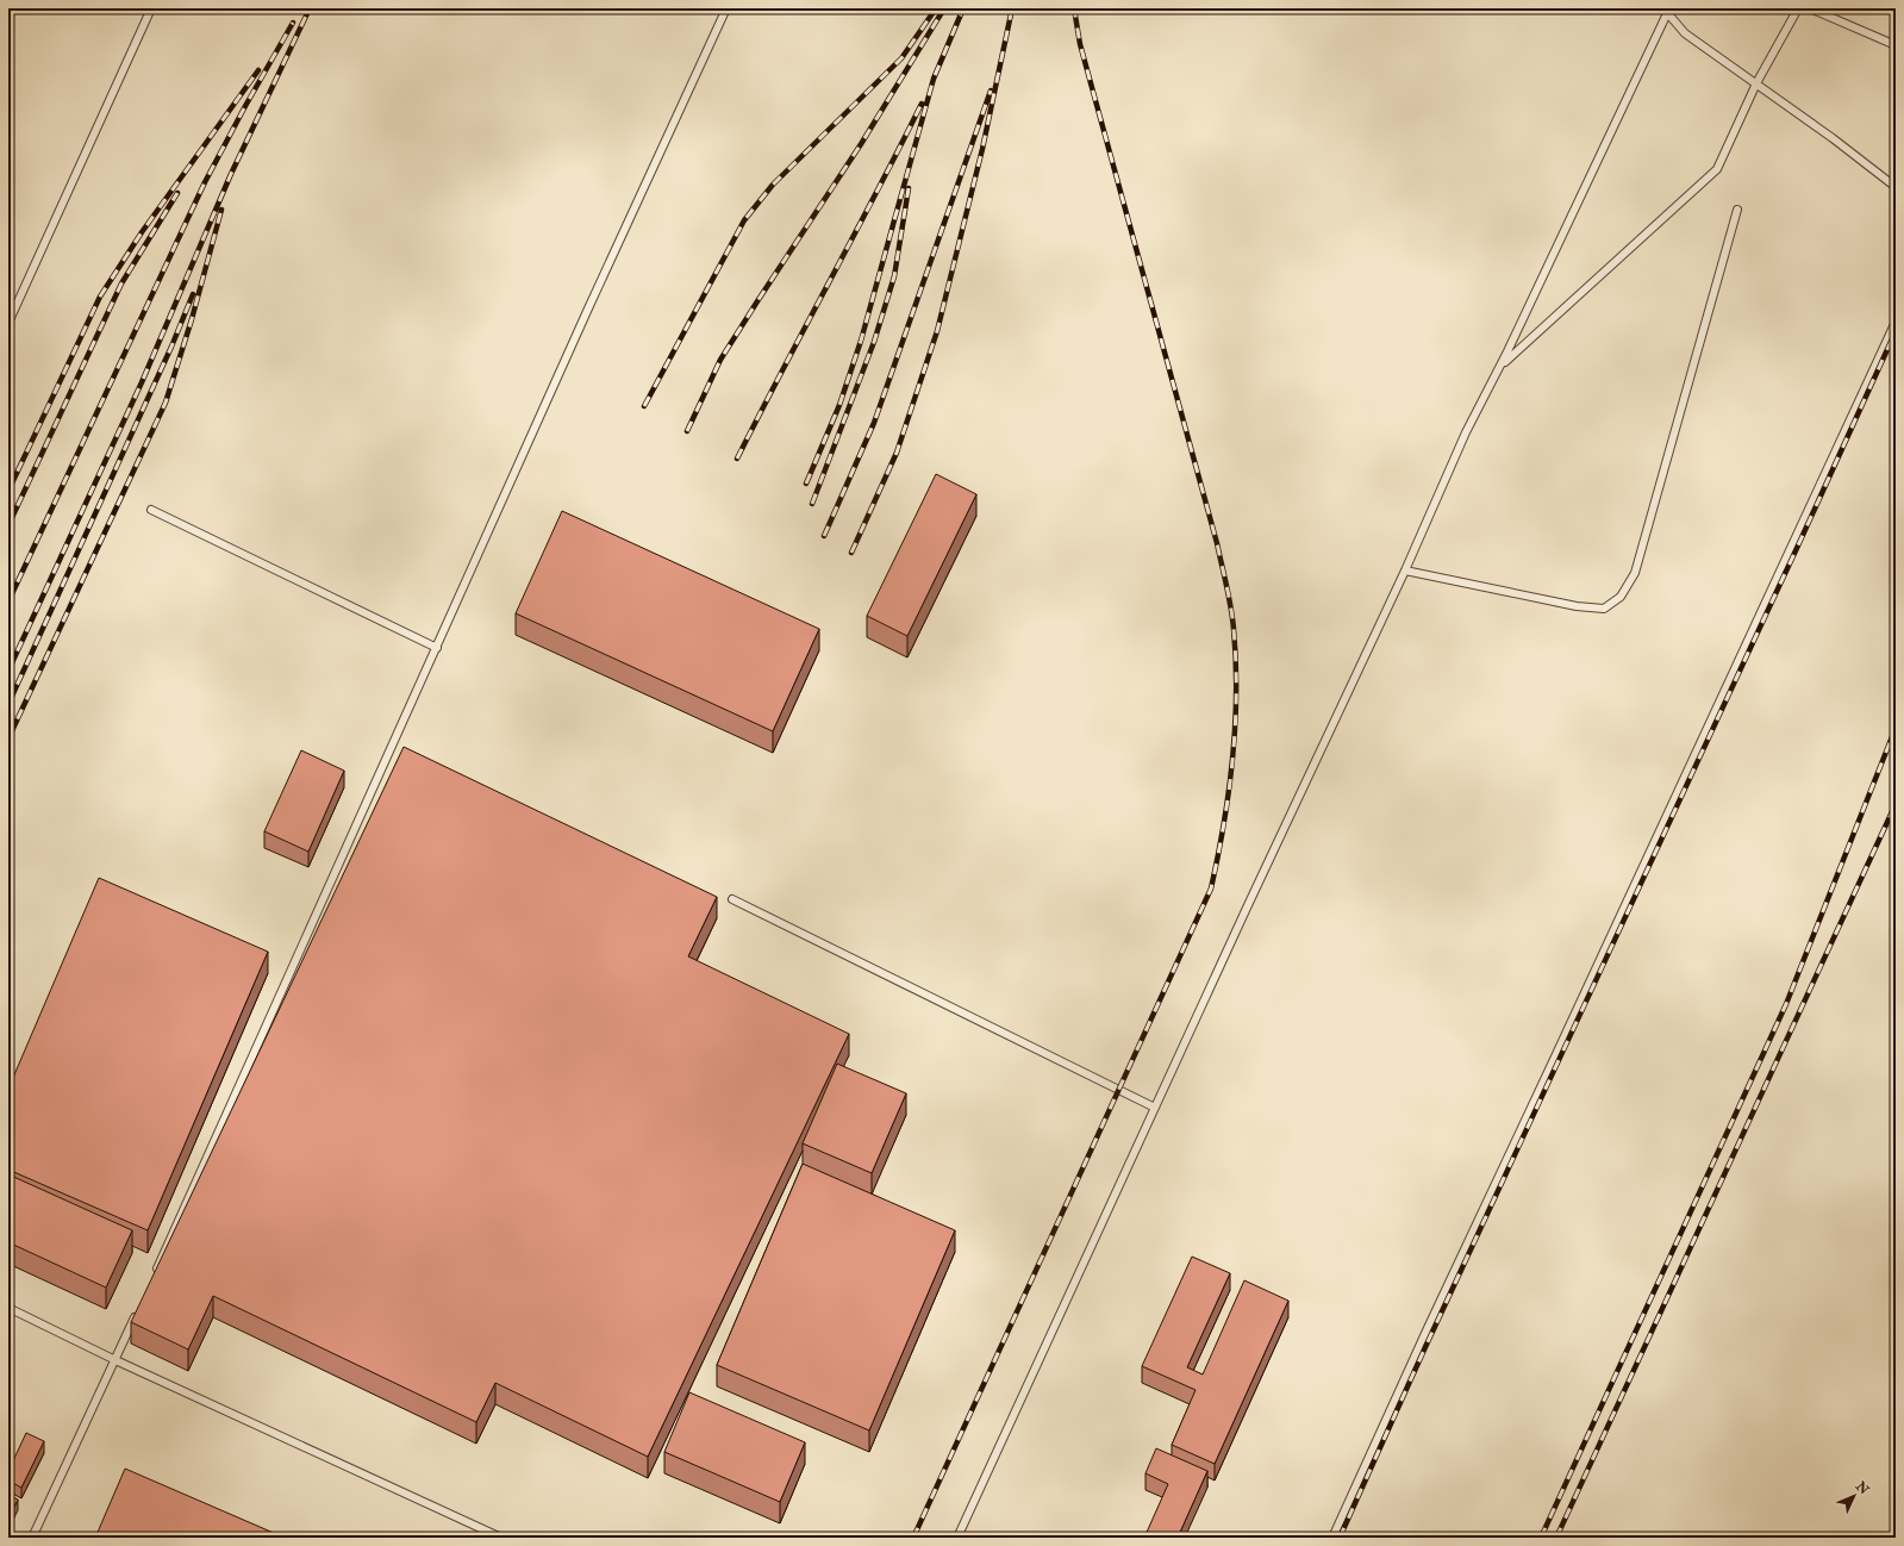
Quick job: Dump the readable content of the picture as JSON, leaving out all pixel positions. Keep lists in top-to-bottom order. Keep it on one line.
{"north":"top right"}
